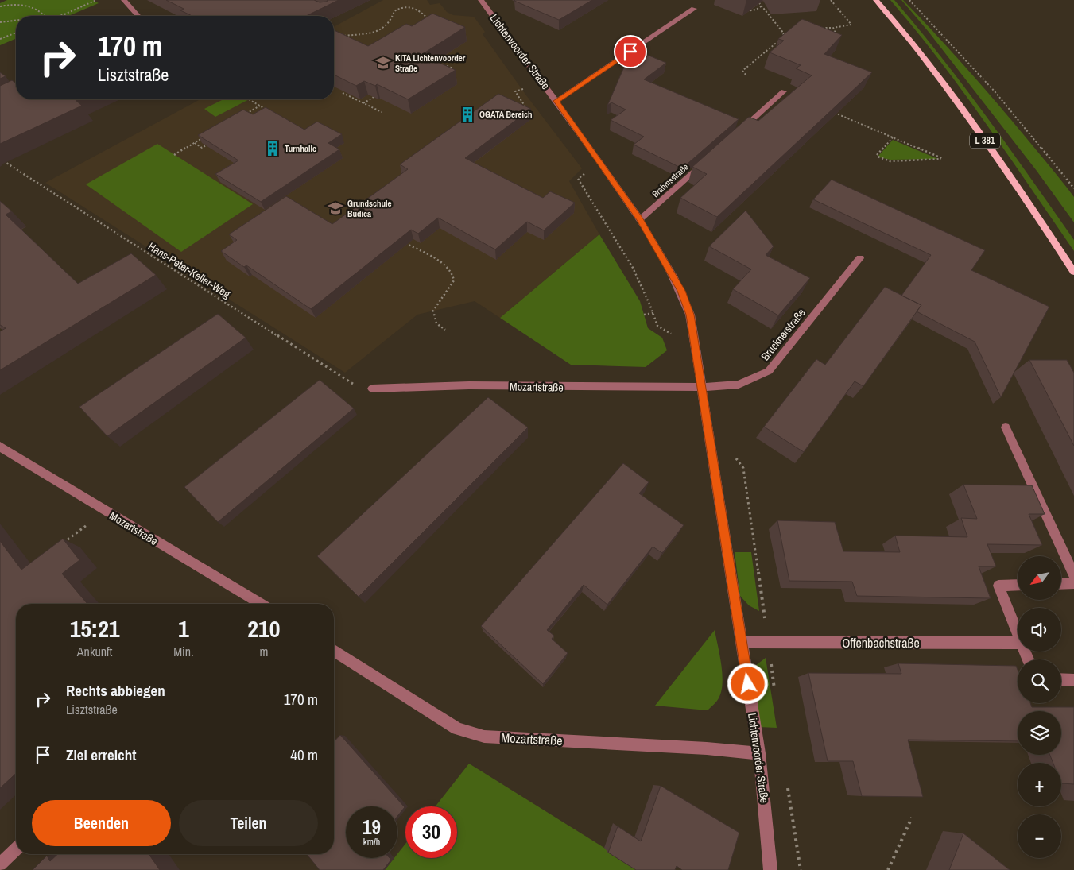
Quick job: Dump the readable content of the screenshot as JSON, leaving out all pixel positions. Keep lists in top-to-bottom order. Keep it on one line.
{"streets":{"main road":["L 381"],"street":["Lichtenvoorder Straße","Brahmsstraße","Brucknerstraße","Mozartstraße","Offenbachstraße"],"path":["Hans-Peter-Keller-Weg"]},"crossings":[["Lichtenvoorder Straße","Brahmsstraße"],["Lichtenvoorder Straße","Brucknerstraße"],["Lichtenvoorder Straße","Mozartstraße"],["Lichtenvoorder Straße","Offenbachstraße"],["Hans-Peter-Keller-Weg","Mozartstraße"],["Brucknerstraße","Mozartstraße"]],"places":{"school or university":["KITA Lichtenvoorder Straße","Grundschule Budica"],"building":["OGATA Bereich","Turnhalle"]},"north":"bottom left","page":{"turn":["170 m","Lisztstraße"],"map_buttons":["+","−"],"eta":["15:21","Ankunft","1","Min.","210","m"],"list":[{"name":"Rechts abbiegen","note":"Lisztstraße","value":"170 m"},{"name":"Ziel erreicht","value":"40 m"}],"buttons":["Beenden","Teilen"],"speed":"19 km/h","limit":"30"}}
